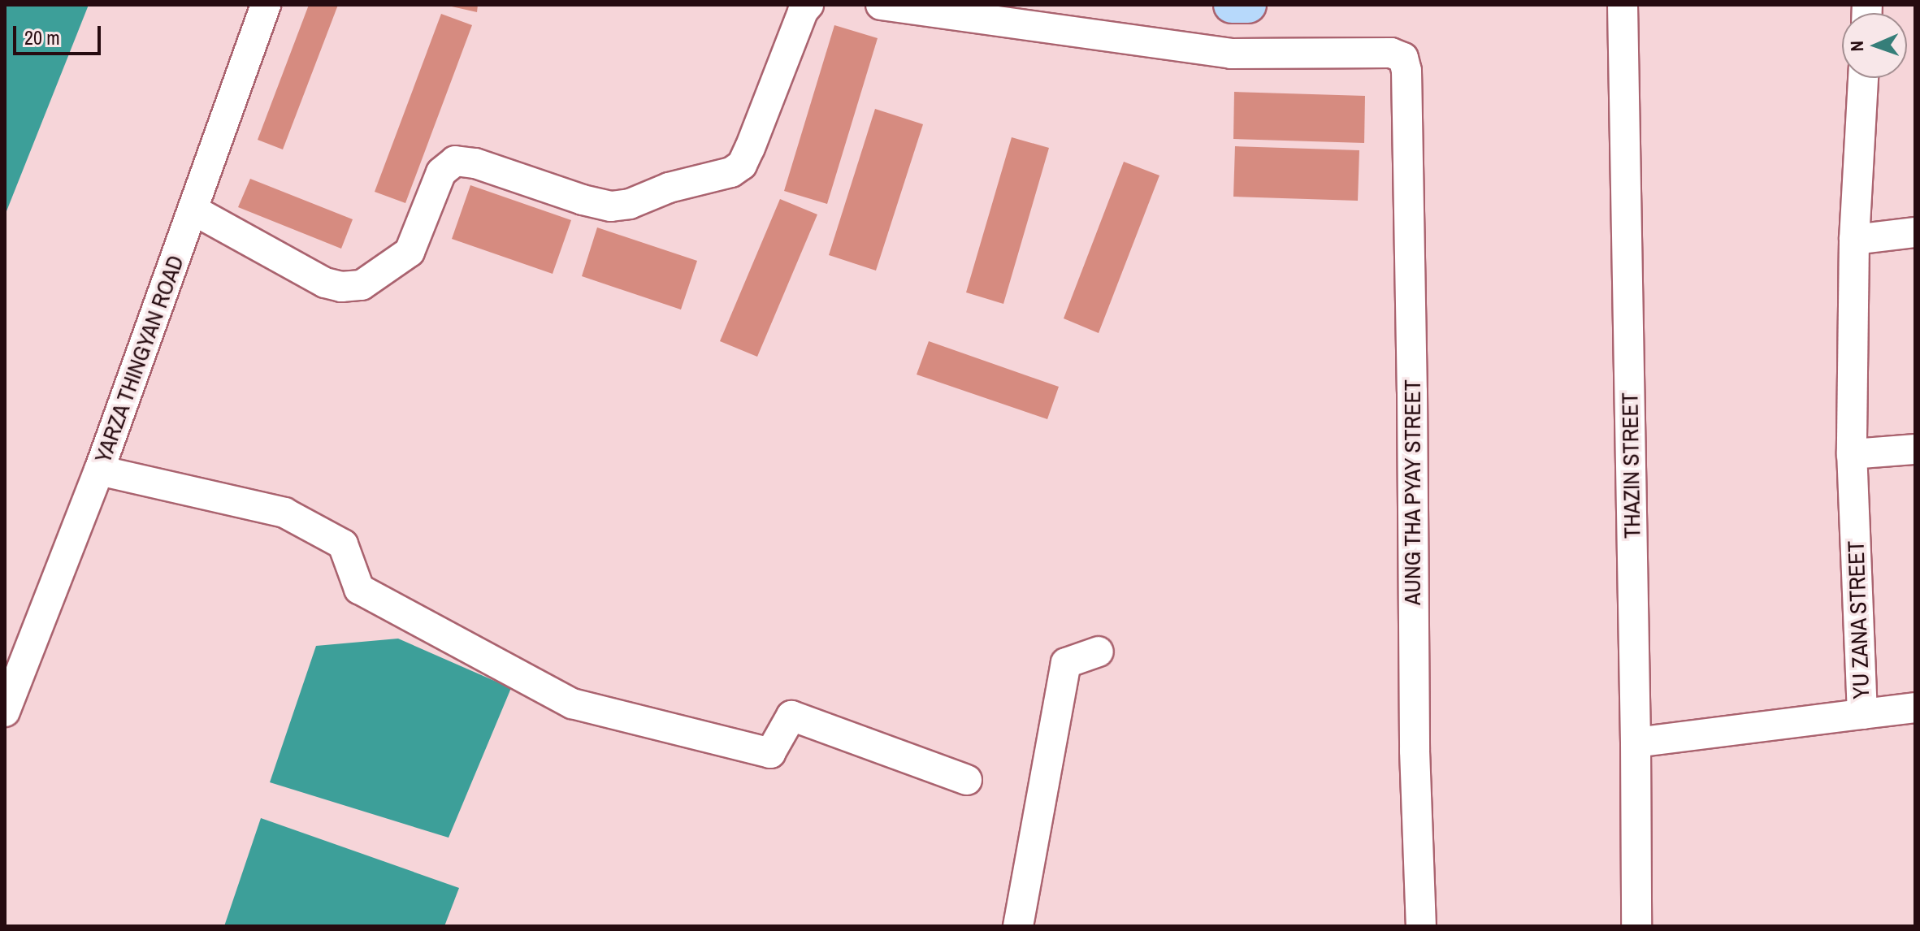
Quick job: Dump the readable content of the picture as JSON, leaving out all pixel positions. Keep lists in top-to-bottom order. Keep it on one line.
{"streets":{"street":["YARZA THINGYAN ROAD","THAZIN STREET","AUNG THA PYAY STREET","YU ZANA STREET"]},"crossings":[["THAZIN STREET","YU ZANA STREET"]],"scale_bar":"20 m","north":"left"}
